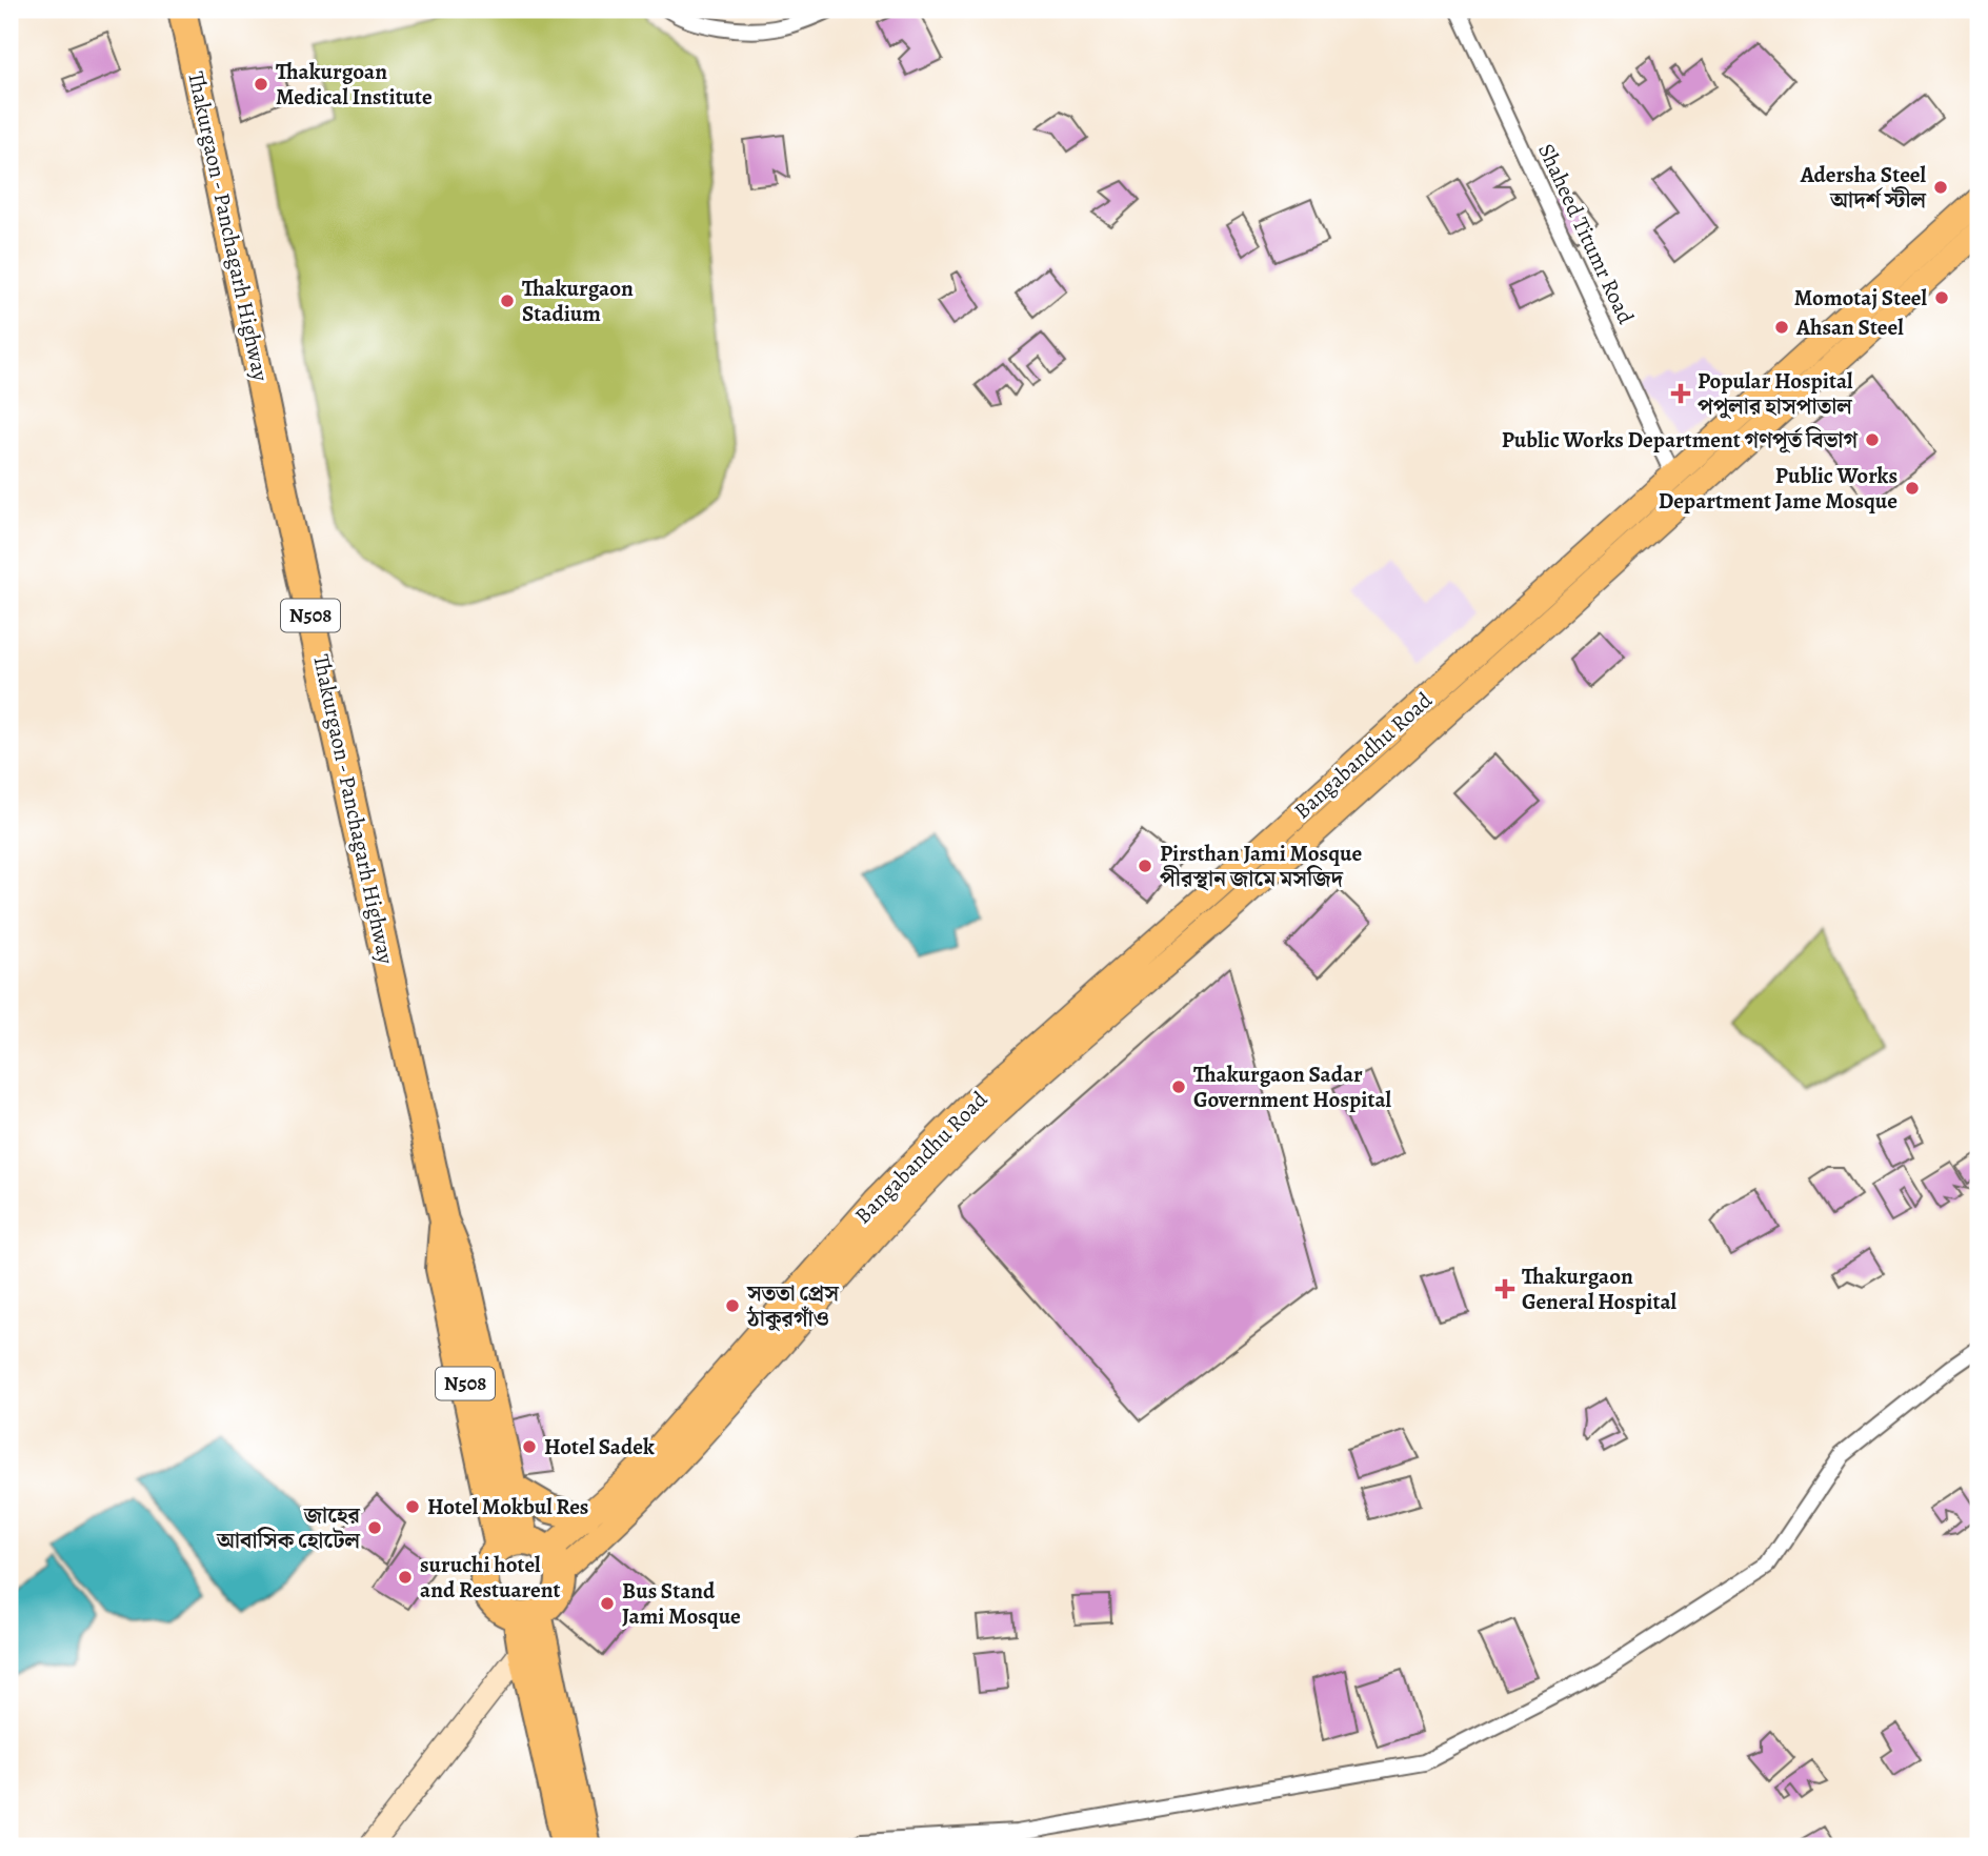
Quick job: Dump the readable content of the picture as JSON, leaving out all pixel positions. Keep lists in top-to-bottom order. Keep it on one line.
{"streets":{"highway":["Thakurgaon - Panchagarh Highway","N508"],"main road":["Bangabandhu Road"],"street":["Shaheed Titumr Road"]},"crossings":[["Thakurgaon - Panchagarh Highway","Bangabandhu Road"],["Shaheed Titumr Road","Bangabandhu Road"]],"places":{"other":["Thakurgoan Medical Institute","Adersha Steel আদর্শ স্টীল","Momotaj Steel","Thakurgaon Stadium","Ahsan Steel","Public Works Department গণপূর্ত বিভাগ","Public Works Department Jame Mosque","Pirsthan Jami Mosque পীরস্থান জামে মসজিদ","Thakurgaon Sadar Government Hospital","সততা প্রেস ঠাকুরগাঁও","Hotel Sadek","Hotel Mokbul Res","জাহের আবাসিক হোটেল","suruchi hotel and Restuarent","Bus Stand Jami Mosque"],"health":["Popular Hospital পপুলার হাসপাতাল","Thakurgaon General Hospital"]}}
